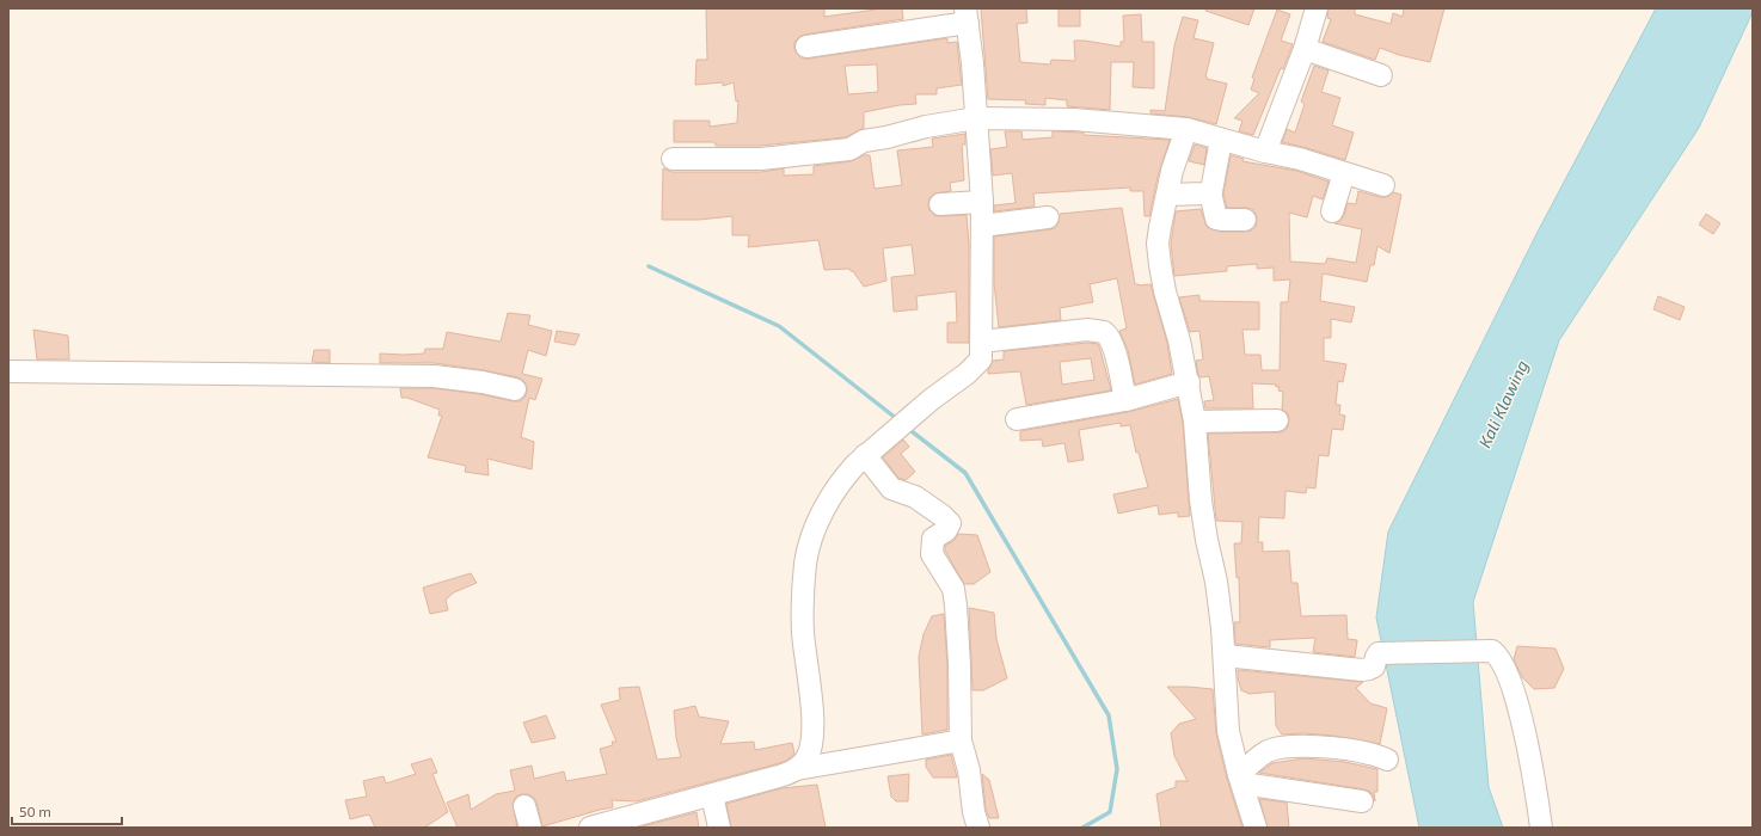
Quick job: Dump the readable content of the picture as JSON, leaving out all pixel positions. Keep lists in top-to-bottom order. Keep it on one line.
{"water":["Kali Klawing"],"scale_bar":"50 m"}
